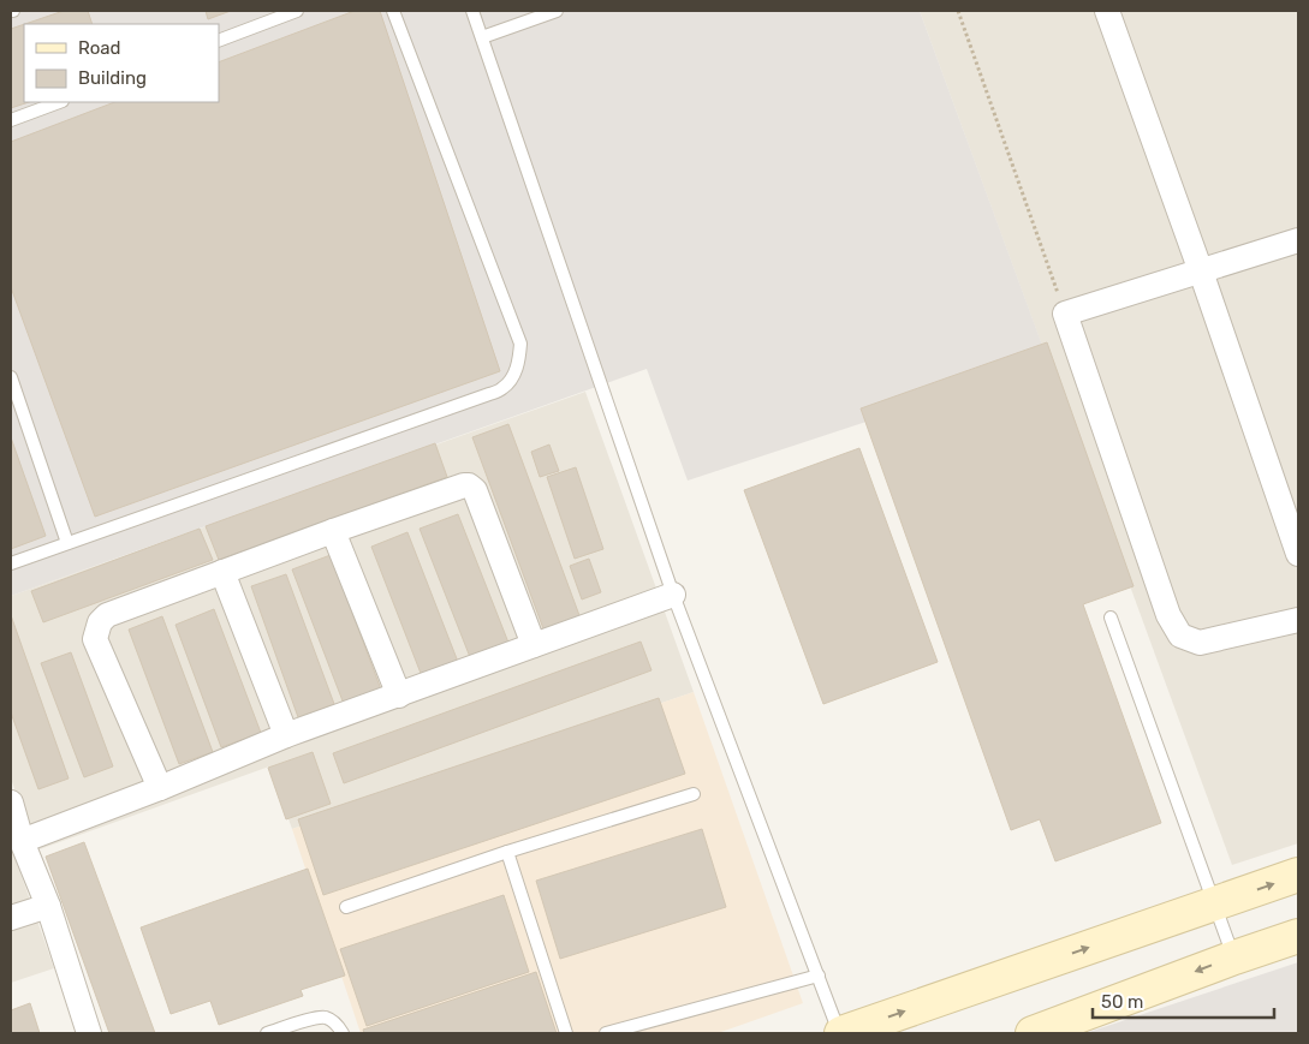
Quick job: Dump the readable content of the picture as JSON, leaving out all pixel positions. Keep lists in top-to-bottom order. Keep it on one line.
{"legend":["Road","Building"],"scale_bar":"50 m"}
